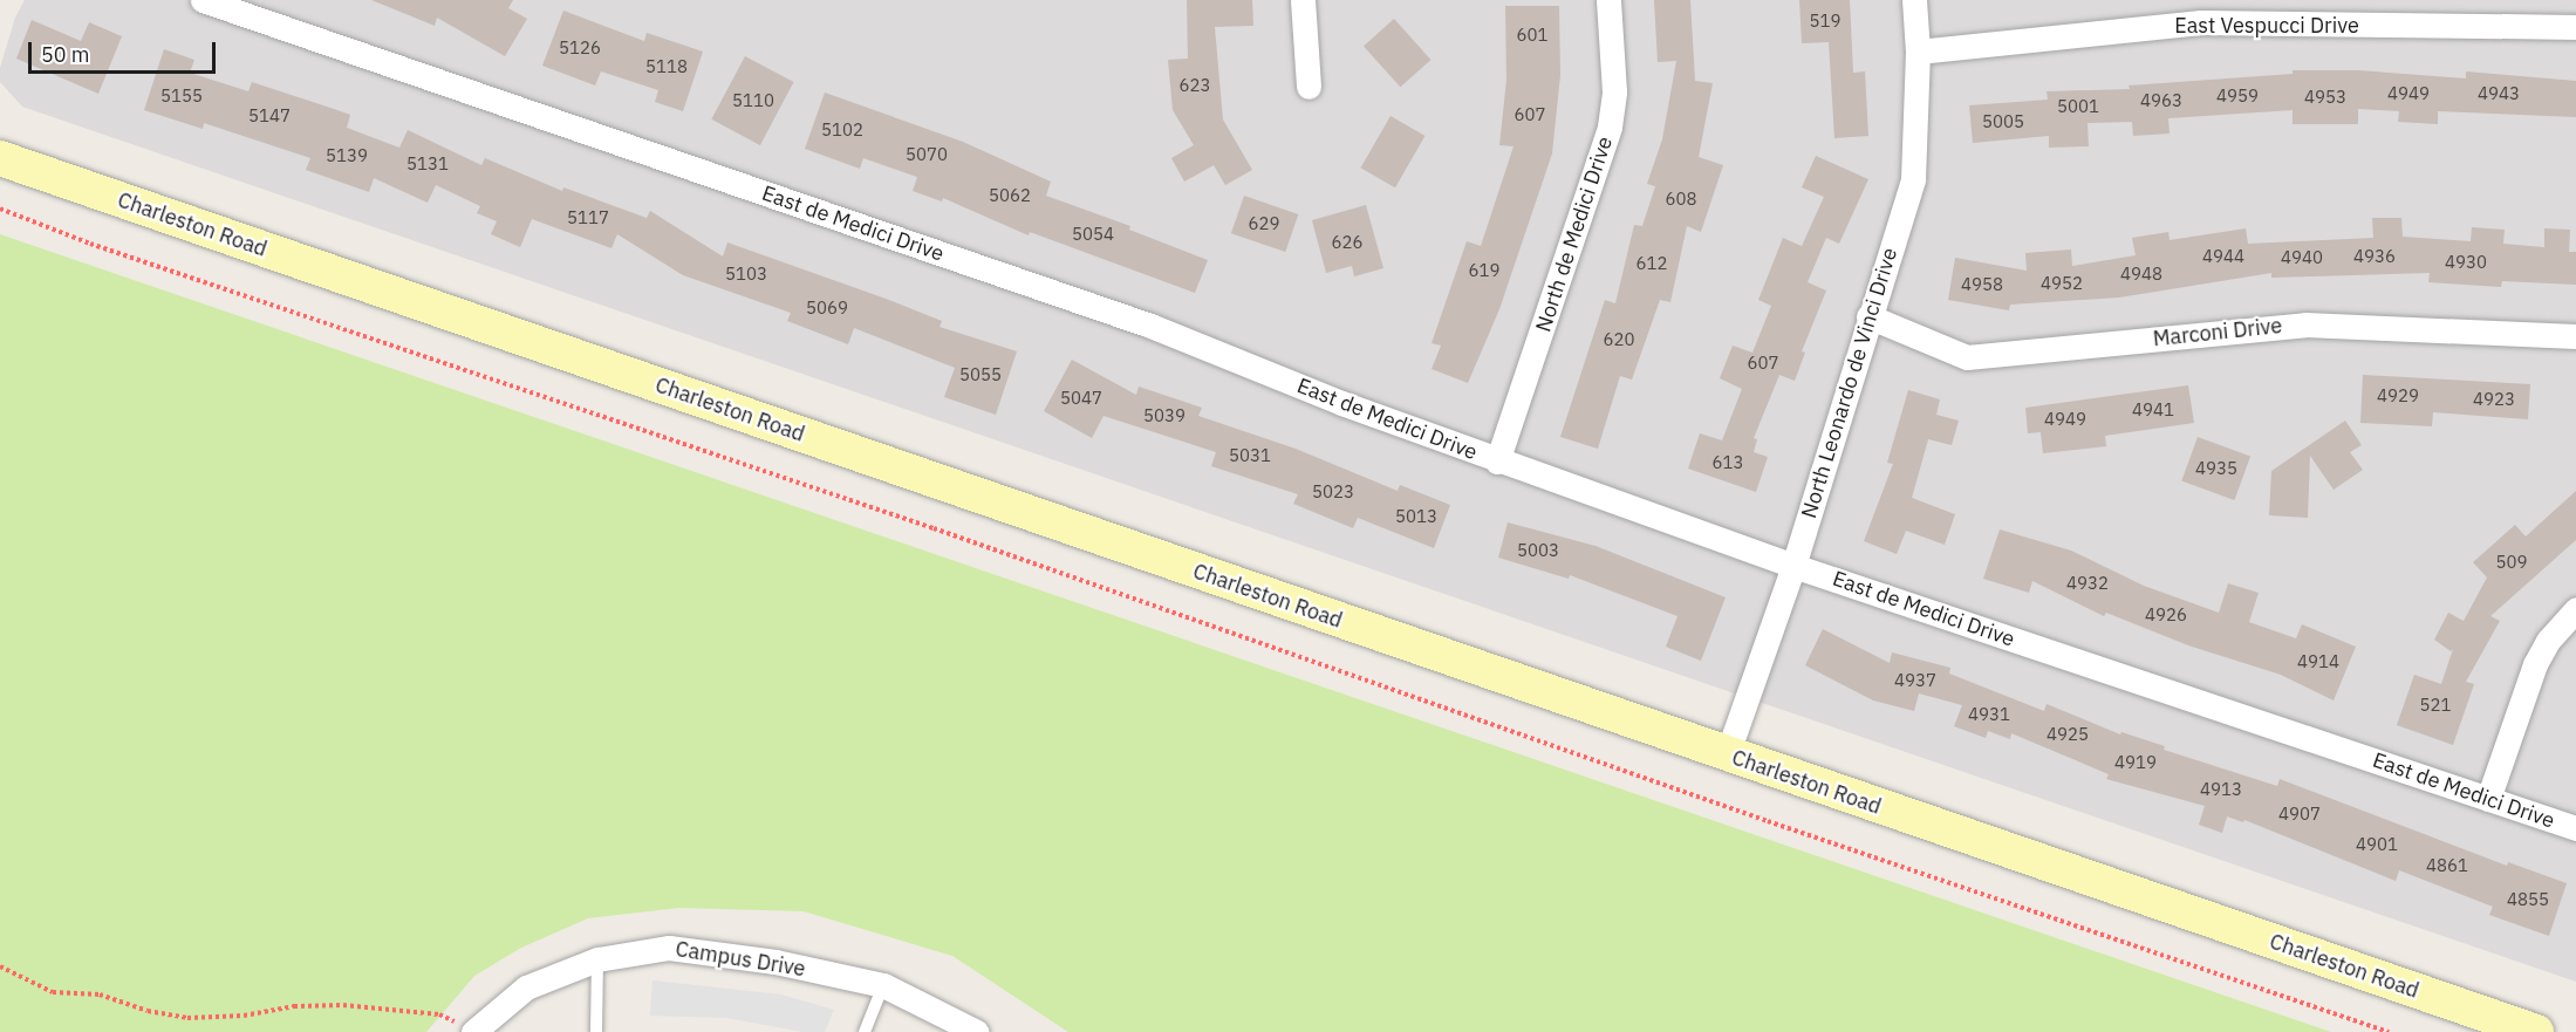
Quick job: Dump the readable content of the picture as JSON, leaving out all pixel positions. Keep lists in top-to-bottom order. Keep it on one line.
{"streets":{"main road":["Charleston Road"],"street":["East Vespucci Drive","East de Medici Drive","North de Medici Drive","Marconi Drive","North Leonardo de Vinci Drive","Campus Drive"]},"crossings":[["East Vespucci Drive","North Leonardo de Vinci Drive"],["East de Medici Drive","North de Medici Drive"],["East de Medici Drive","North Leonardo de Vinci Drive"],["Charleston Road","North Leonardo de Vinci Drive"],["Marconi Drive","North Leonardo de Vinci Drive"]],"house_numbers":["519","601","5126","5118","623","4949","4943","5155","4959","4953","5110","4963","5001","607","5147","5005","5102","5070","5139","5131","5062","608","5117","629","5054","626","4944","4936","4940","4930","612","619","5103","4948","4952","4958","5069","620","607","5055","4929","5047","4923","4941","5039","4949","5031","613","4935","5023","5013","5003","509","4932","4926","4914","4937","521","4931","4925","4919","4913","4907","4901","4861","4855"],"scale_bar":"50 m"}
